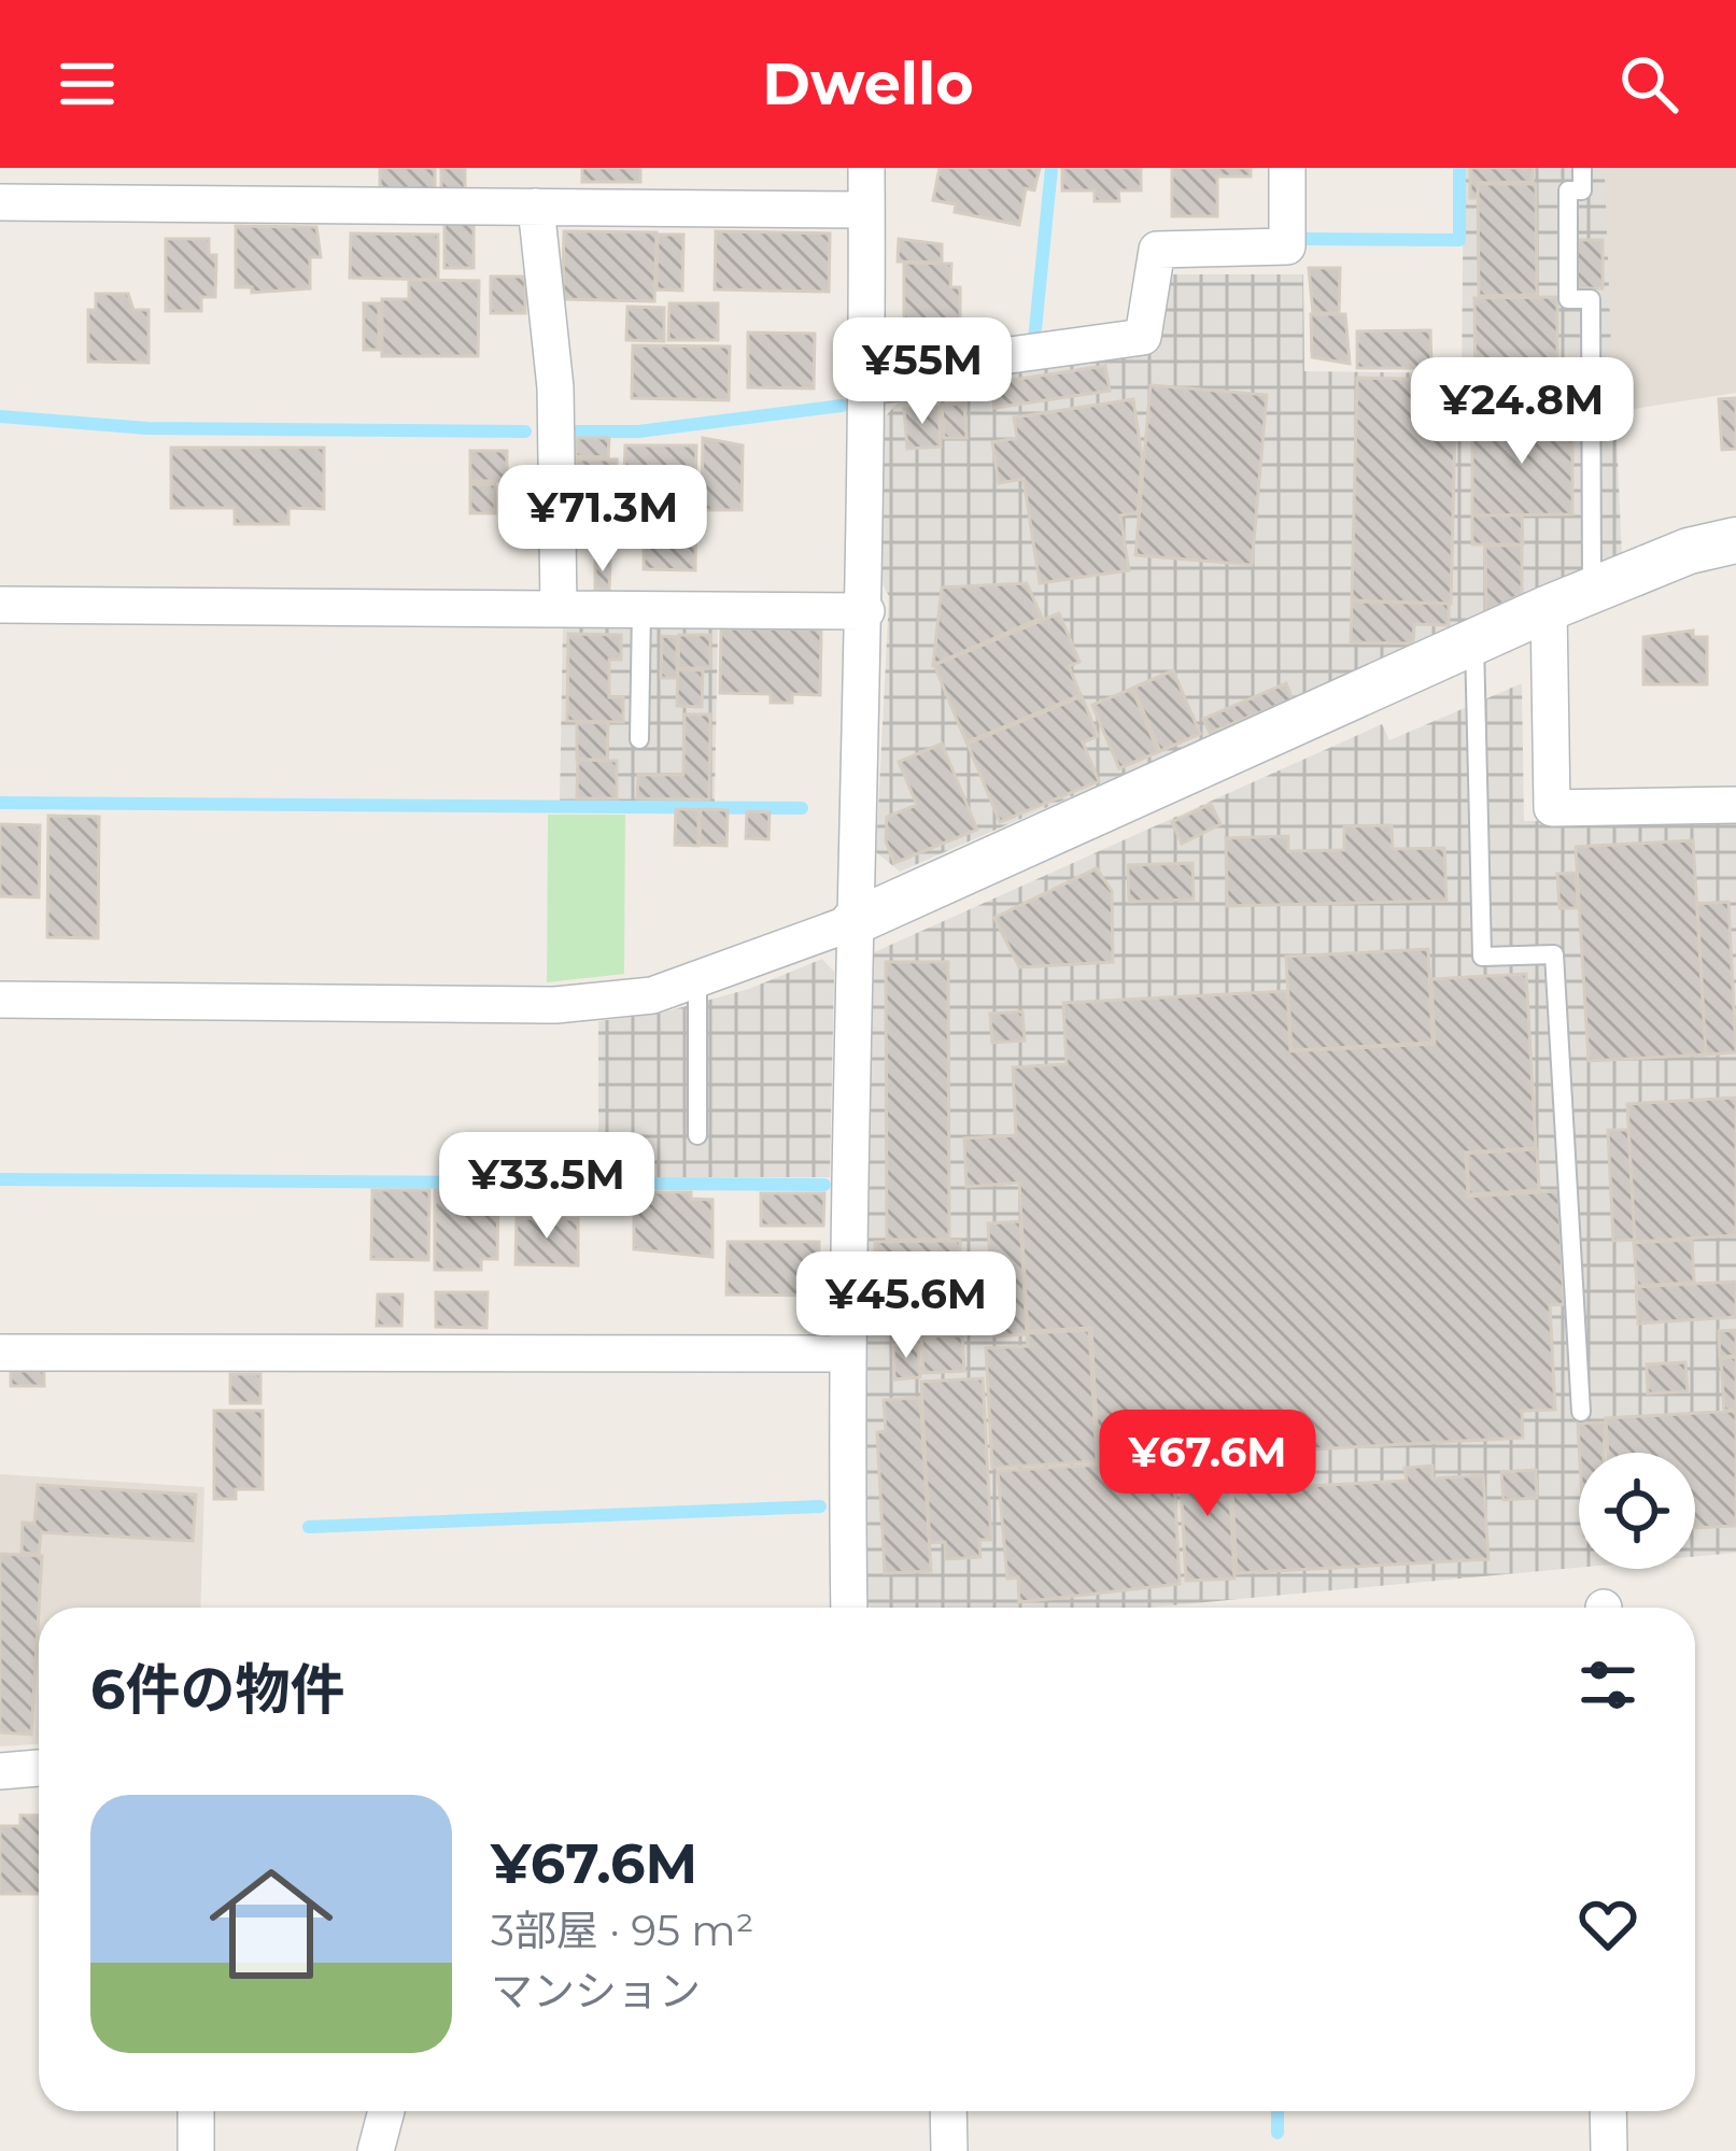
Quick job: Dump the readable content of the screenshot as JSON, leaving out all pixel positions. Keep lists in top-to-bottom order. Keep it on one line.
{"page":{"header":"Dwello","price":["¥55M","¥24.8M","¥71.3M","¥33.5M","¥45.6M","¥67.6M"],"heading":"6件の物件","list":[{"name":"¥67.6M","note":"3部屋 · 95 m² · マンション"}]}}
